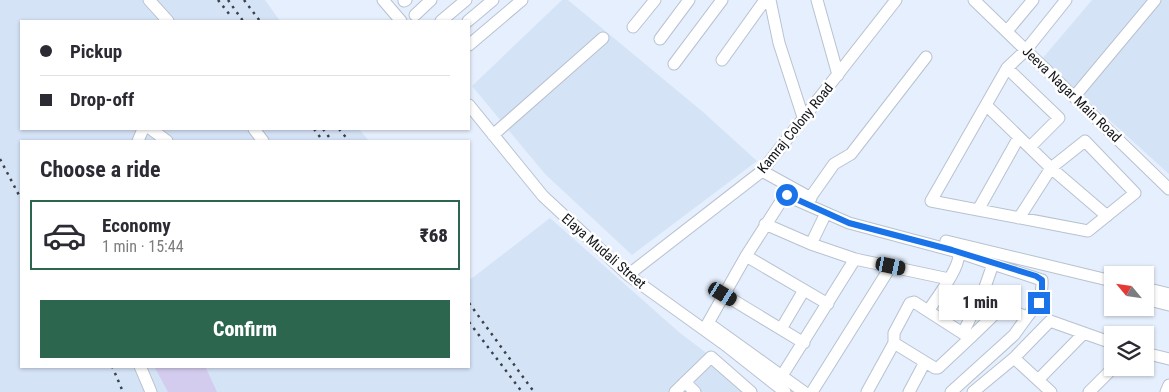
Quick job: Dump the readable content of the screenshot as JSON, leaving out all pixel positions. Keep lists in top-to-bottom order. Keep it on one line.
{"streets":{"street":["Jeeva Nagar Main Road","Kamraj Colony Road","Elaya Mudali Street"]},"crossings":[["Kamraj Colony Road","Elaya Mudali Street"]],"north":"top left","page":{"banner":["Pickup","Drop-off"],"heading":"Choose a ride","list":[{"name":"Economy","note":"1 min · 15:44","value":"₹68"}],"bubble":"1 min","buttons":"Confirm"}}
